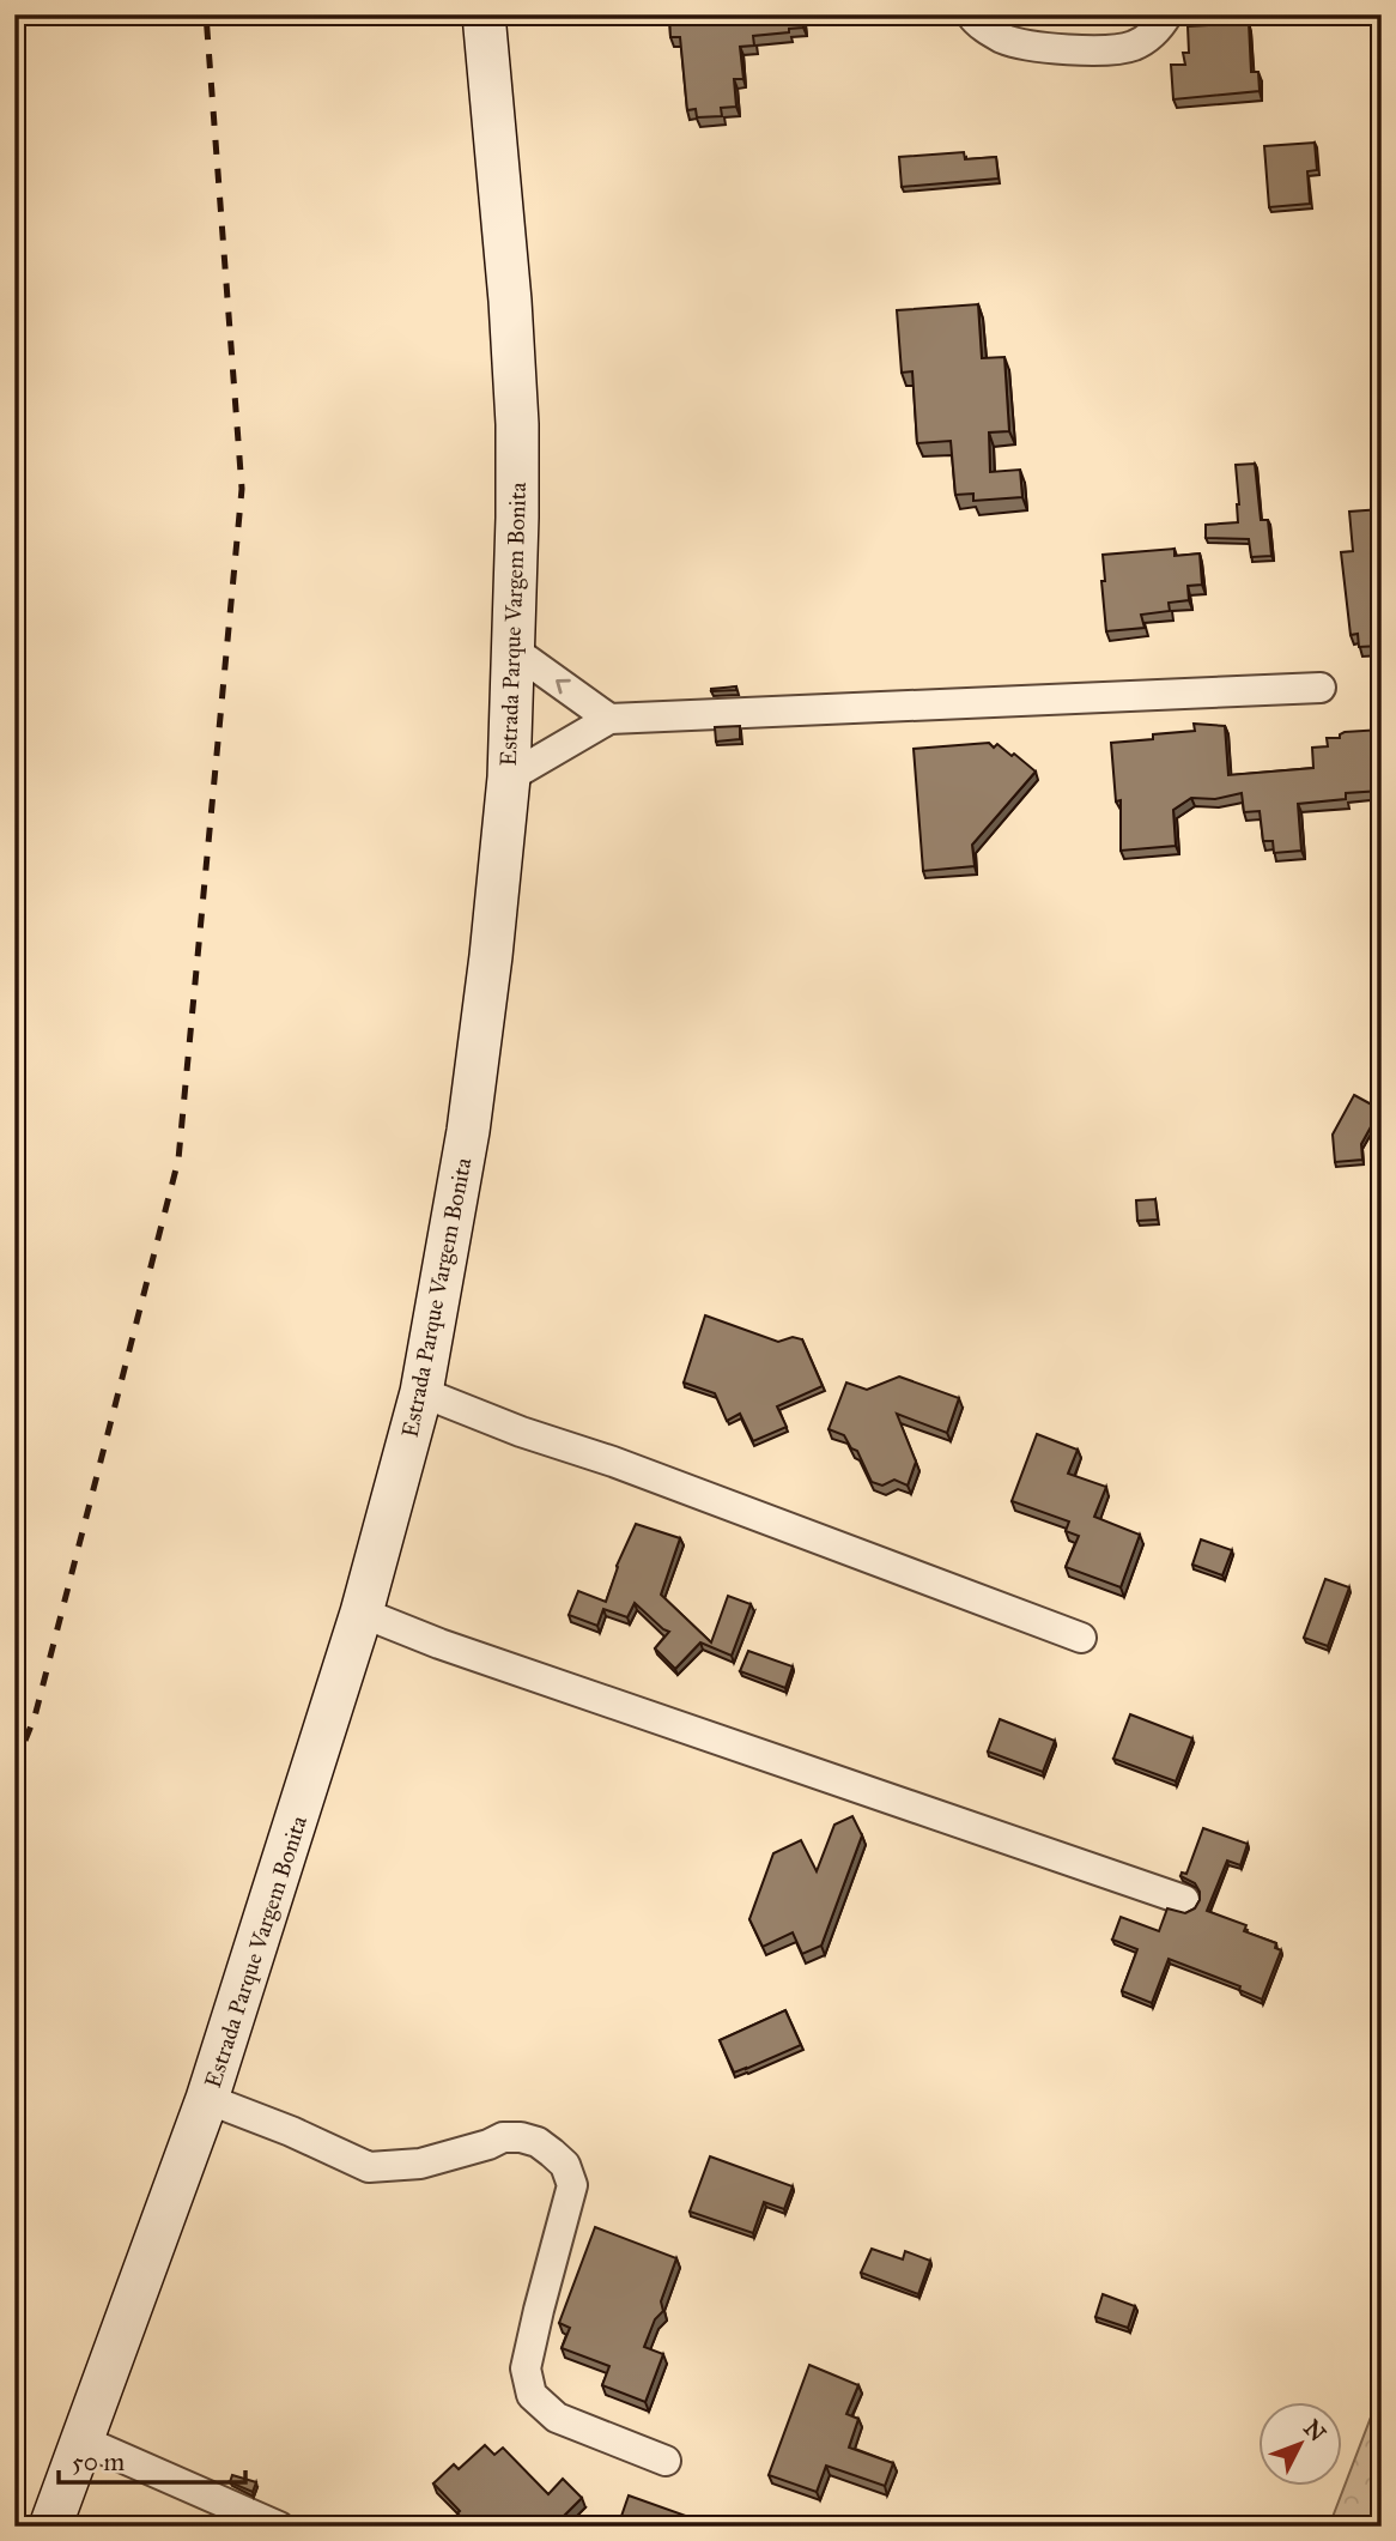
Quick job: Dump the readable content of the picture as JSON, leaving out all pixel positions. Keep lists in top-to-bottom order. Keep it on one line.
{"streets":{"main road":["Estrada Parque Vargem Bonita"]},"scale_bar":"50 m","north":"top right"}
